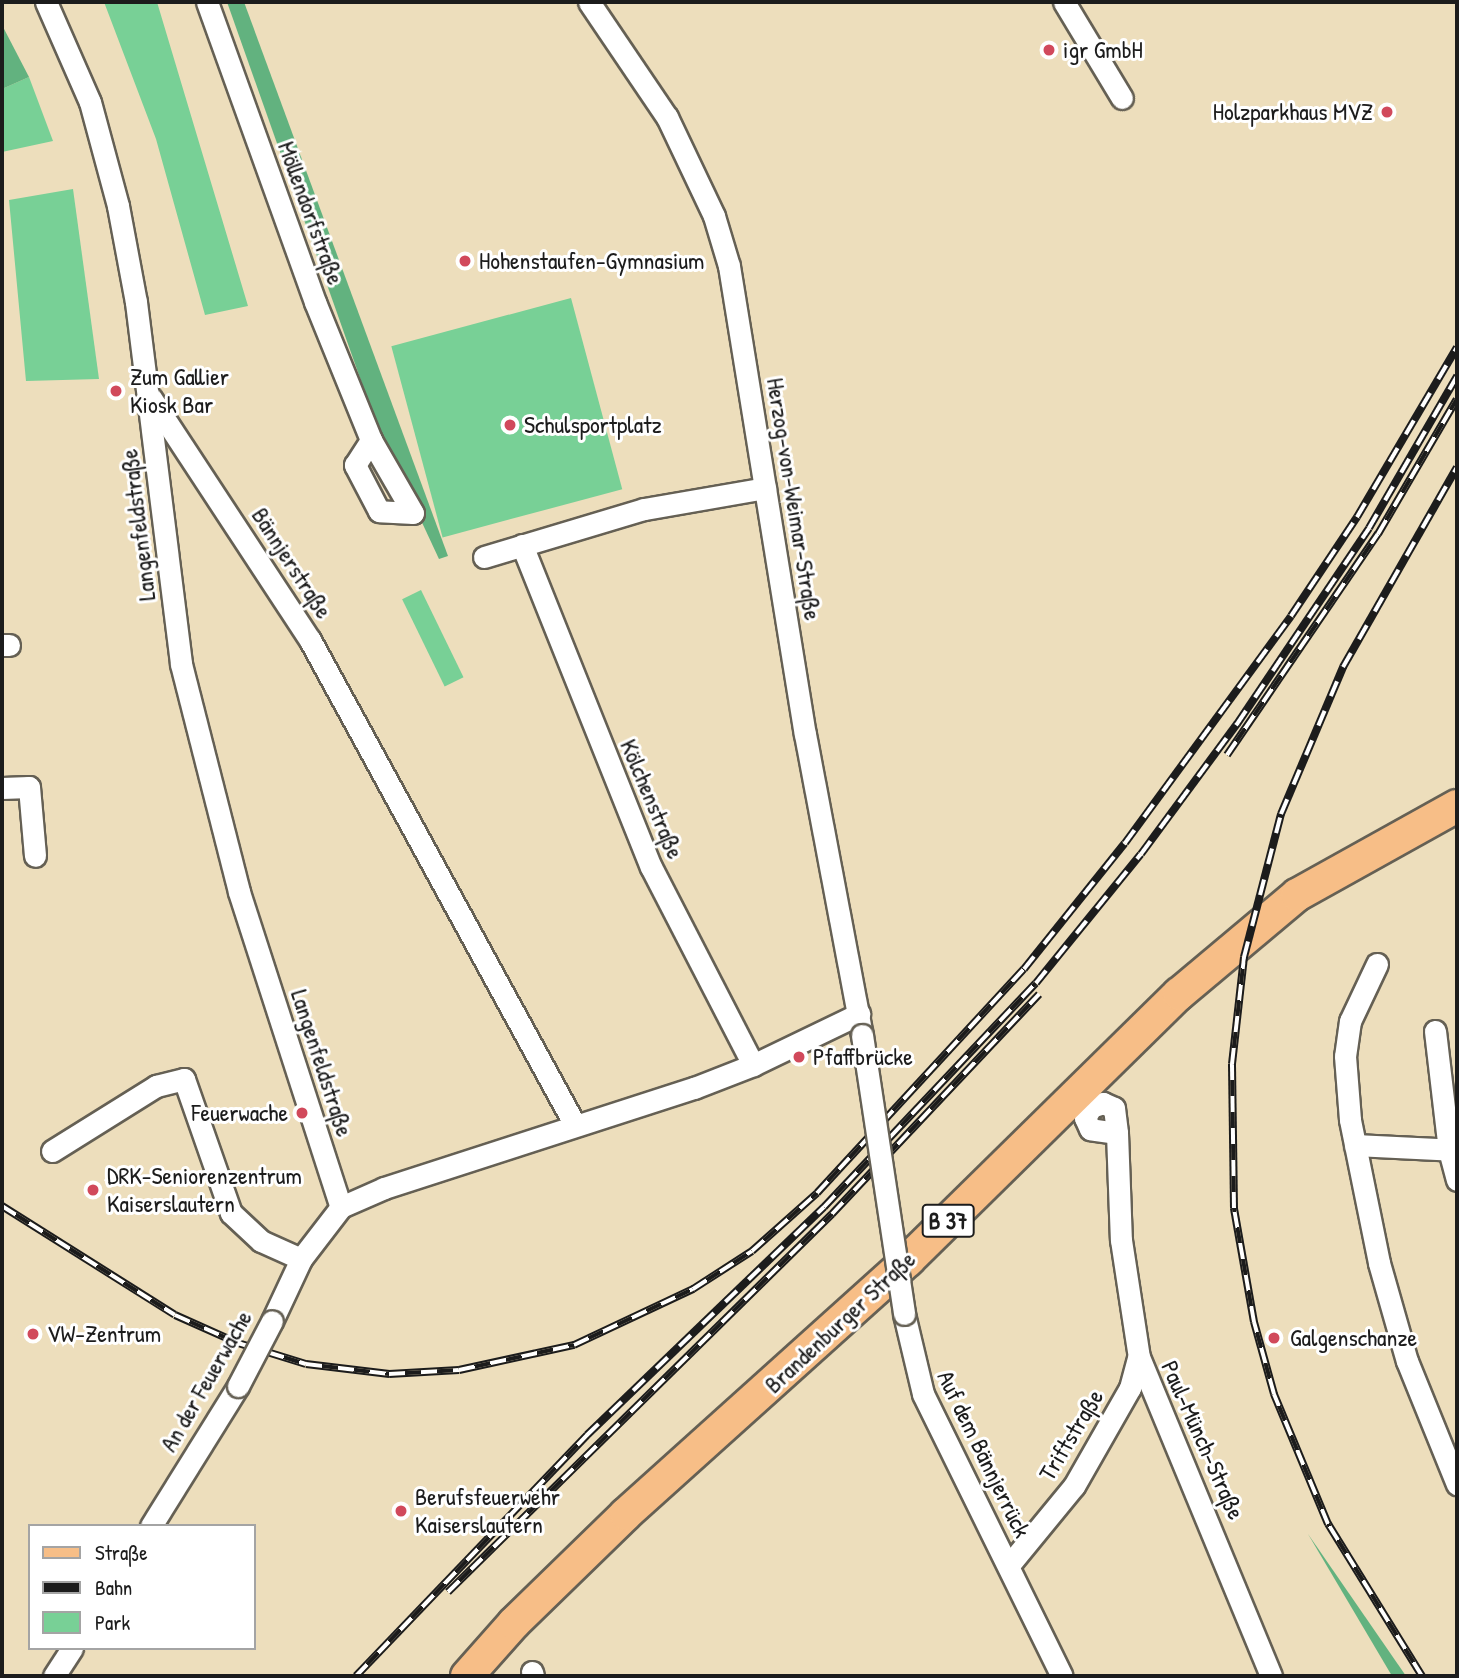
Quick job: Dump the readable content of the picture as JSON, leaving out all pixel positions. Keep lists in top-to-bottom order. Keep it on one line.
{"streets":{"main road":["B 37","Brandenburger Straße"],"street":["Möllendorfstraße","Herzog-von-Weimar-Straße","Langenfeldstraße","Bännjerstraße","Kölchenstraße","An der Feuerwache","Triftstraße","Paul-Münch-Straße","Auf dem Bännjerrück"]},"crossings":[["Herzog-von-Weimar-Straße","Auf dem Bännjerrück"],["Langenfeldstraße","Bännjerstraße"],["Langenfeldstraße","An der Feuerwache"],["Triftstraße","Paul-Münch-Straße"],["Triftstraße","Auf dem Bännjerrück"]],"places":["igr GmbH","Holzparkhaus MVZ","Hohenstaufen-Gymnasium","Zum Gallier Kiosk Bar","Schulsportplatz","Pfaffbrücke","Feuerwache","DRK-Seniorenzentrum Kaiserslautern","VW-Zentrum","Galgenschanze","Berufsfeuerwehr Kaiserslautern"],"legend":["Straße","Bahn","Park"]}
